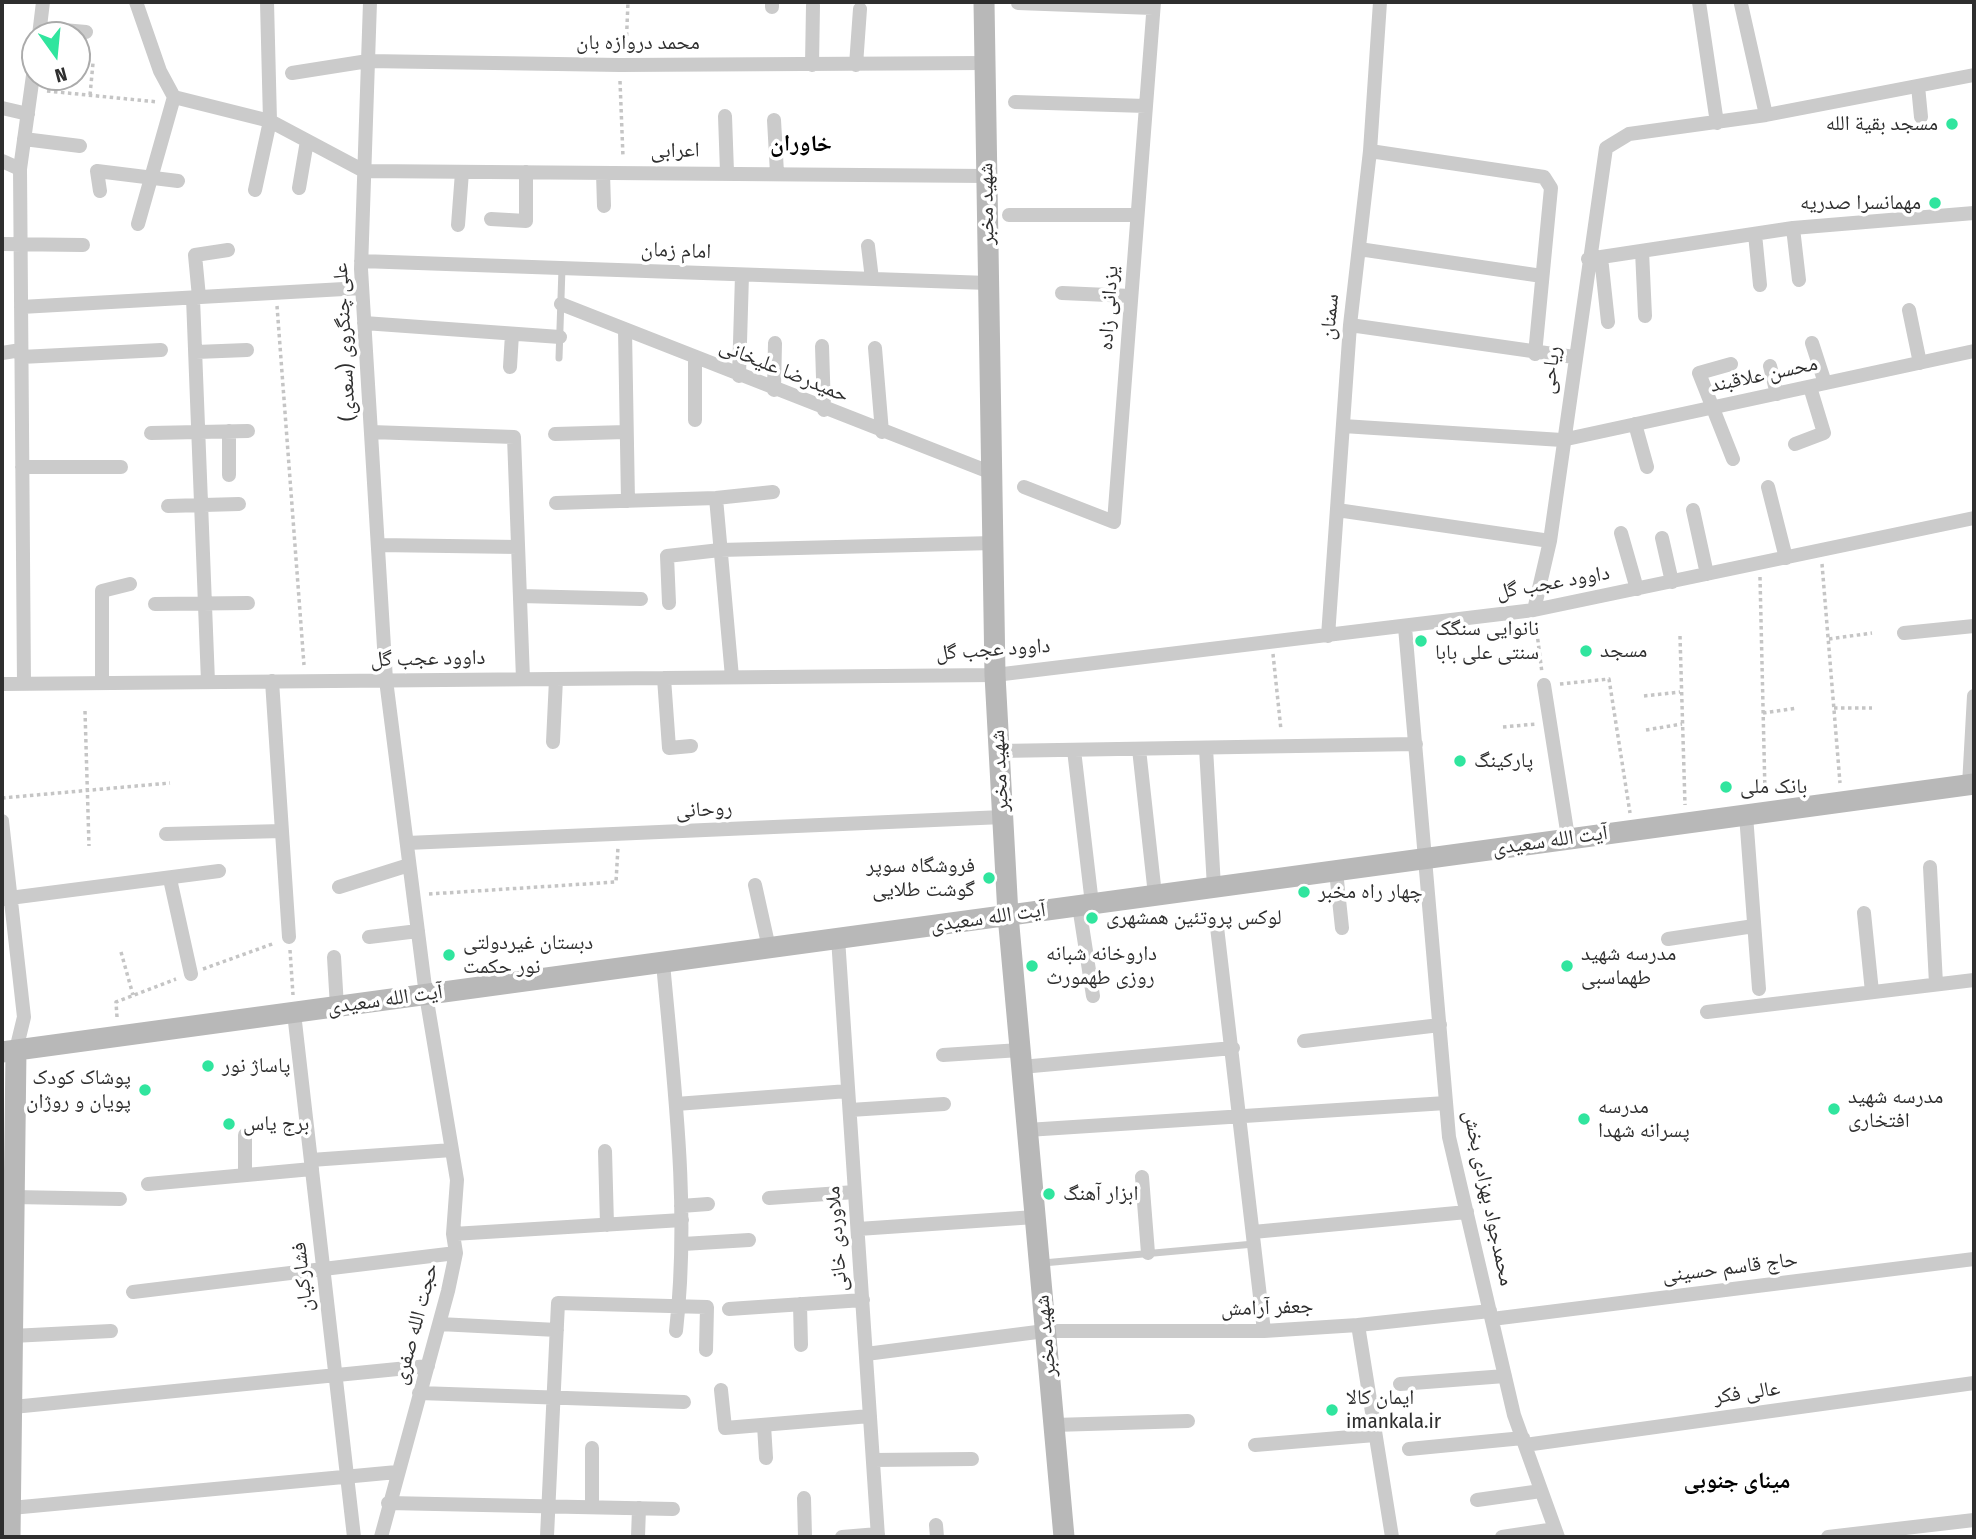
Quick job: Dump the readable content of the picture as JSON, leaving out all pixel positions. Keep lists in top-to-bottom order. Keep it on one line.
{"streets":{"main road":["شهید مخبر","آیت الله سعیدی"],"street":["محمد دروازه بان","اعرابی","امام زمان","یزدانی زاده","سمنان","علی چنگروی (سعدی)","ریاحی","حمیدرضا علیخانی","محسن علاقبند","داوود عجب گل","روحانی","محمدجواد بهزادی بخش","ملاوردی خانی","حاج قاسم حسینی","فشارکیان","جعفر آرامش","حجت الله صفری","عالی فکر"]},"crossings":[["محمد دروازه بان","شهید مخبر"],["محمد دروازه بان","علی چنگروی (سعدی)"],["اعرابی","شهید مخبر"],["اعرابی","علی چنگروی (سعدی)"],["شهید مخبر","امام زمان"],["شهید مخبر","حمیدرضا علیخانی"],["شهید مخبر","داوود عجب گل"],["شهید مخبر","روحانی"],["شهید مخبر","آیت الله سعیدی"],["شهید مخبر","جعفر آرامش"],["امام زمان","علی چنگروی (سعدی)"],["سمنان","محسن علاقبند"],["سمنان","داوود عجب گل"],["علی چنگروی (سعدی)","داوود عجب گل"],["علی چنگروی (سعدی)","روحانی"],["علی چنگروی (سعدی)","حجت الله صفری"],["ریاحی","محسن علاقبند"],["ریاحی","داوود عجب گل"],["داوود عجب گل","محمدجواد بهزادی بخش"],["روحانی","حجت الله صفری"],["آیت الله سعیدی","محمدجواد بهزادی بخش"],["آیت الله سعیدی","ملاوردی خانی"],["آیت الله سعیدی","فشارکیان"],["آیت الله سعیدی","حجت الله صفری"],["محمدجواد بهزادی بخش","حاج قاسم حسینی"],["محمدجواد بهزادی بخش","جعفر آرامش"],["محمدجواد بهزادی بخش","عالی فکر"],["ملاوردی خانی","جعفر آرامش"],["حاج قاسم حسینی","جعفر آرامش"]],"districts":["خاوران","مینای جنوبی"],"places":["مسجد بقیة الله","مهمانسرا صدریه","نانوایی سنگک سنتی علی بابا","مسجد","پارکینگ","بانک ملی","فروشگاه سوپر گوشت طلایی","چهار راه مخبر","لوکس پروتئین همشهری","دبستان غیردولتی نور حکمت","داروخانه شبانه روزی طهمورث","مدرسه شهید طهماسبی","پاساژ نور","پوشاک کودک پویان و روژان","مدرسه شهید افتخاری","مدرسه پسرانه شهدا","برج یاس","ابزار آهنگ","ایمان کالا imankala.ir"],"north":"bottom"}
